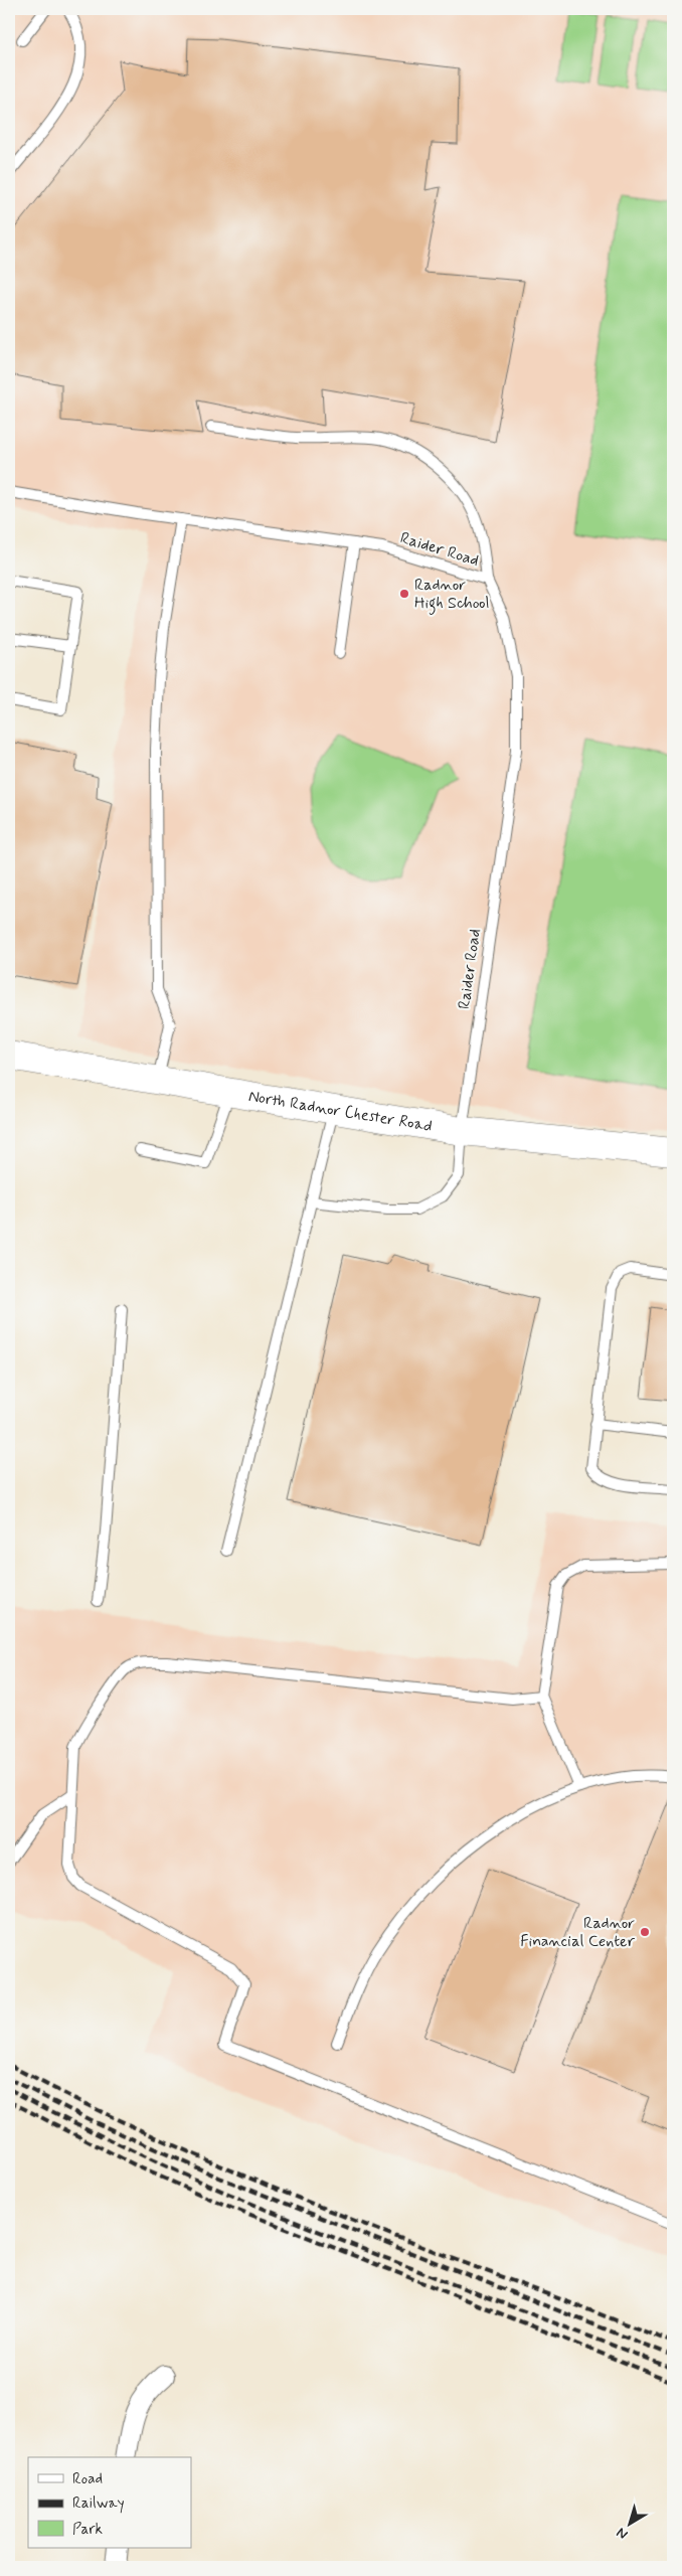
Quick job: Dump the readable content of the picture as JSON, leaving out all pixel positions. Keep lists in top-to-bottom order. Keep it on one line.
{"streets":{"main road":["North Radnor Chester Road"],"lane":["Raider Road"]},"crossings":[["Raider Road","North Radnor Chester Road"]],"places":["Radnor High School","Radnor Financial Center"],"legend":["Road","Railway","Park"],"north":"bottom left"}
